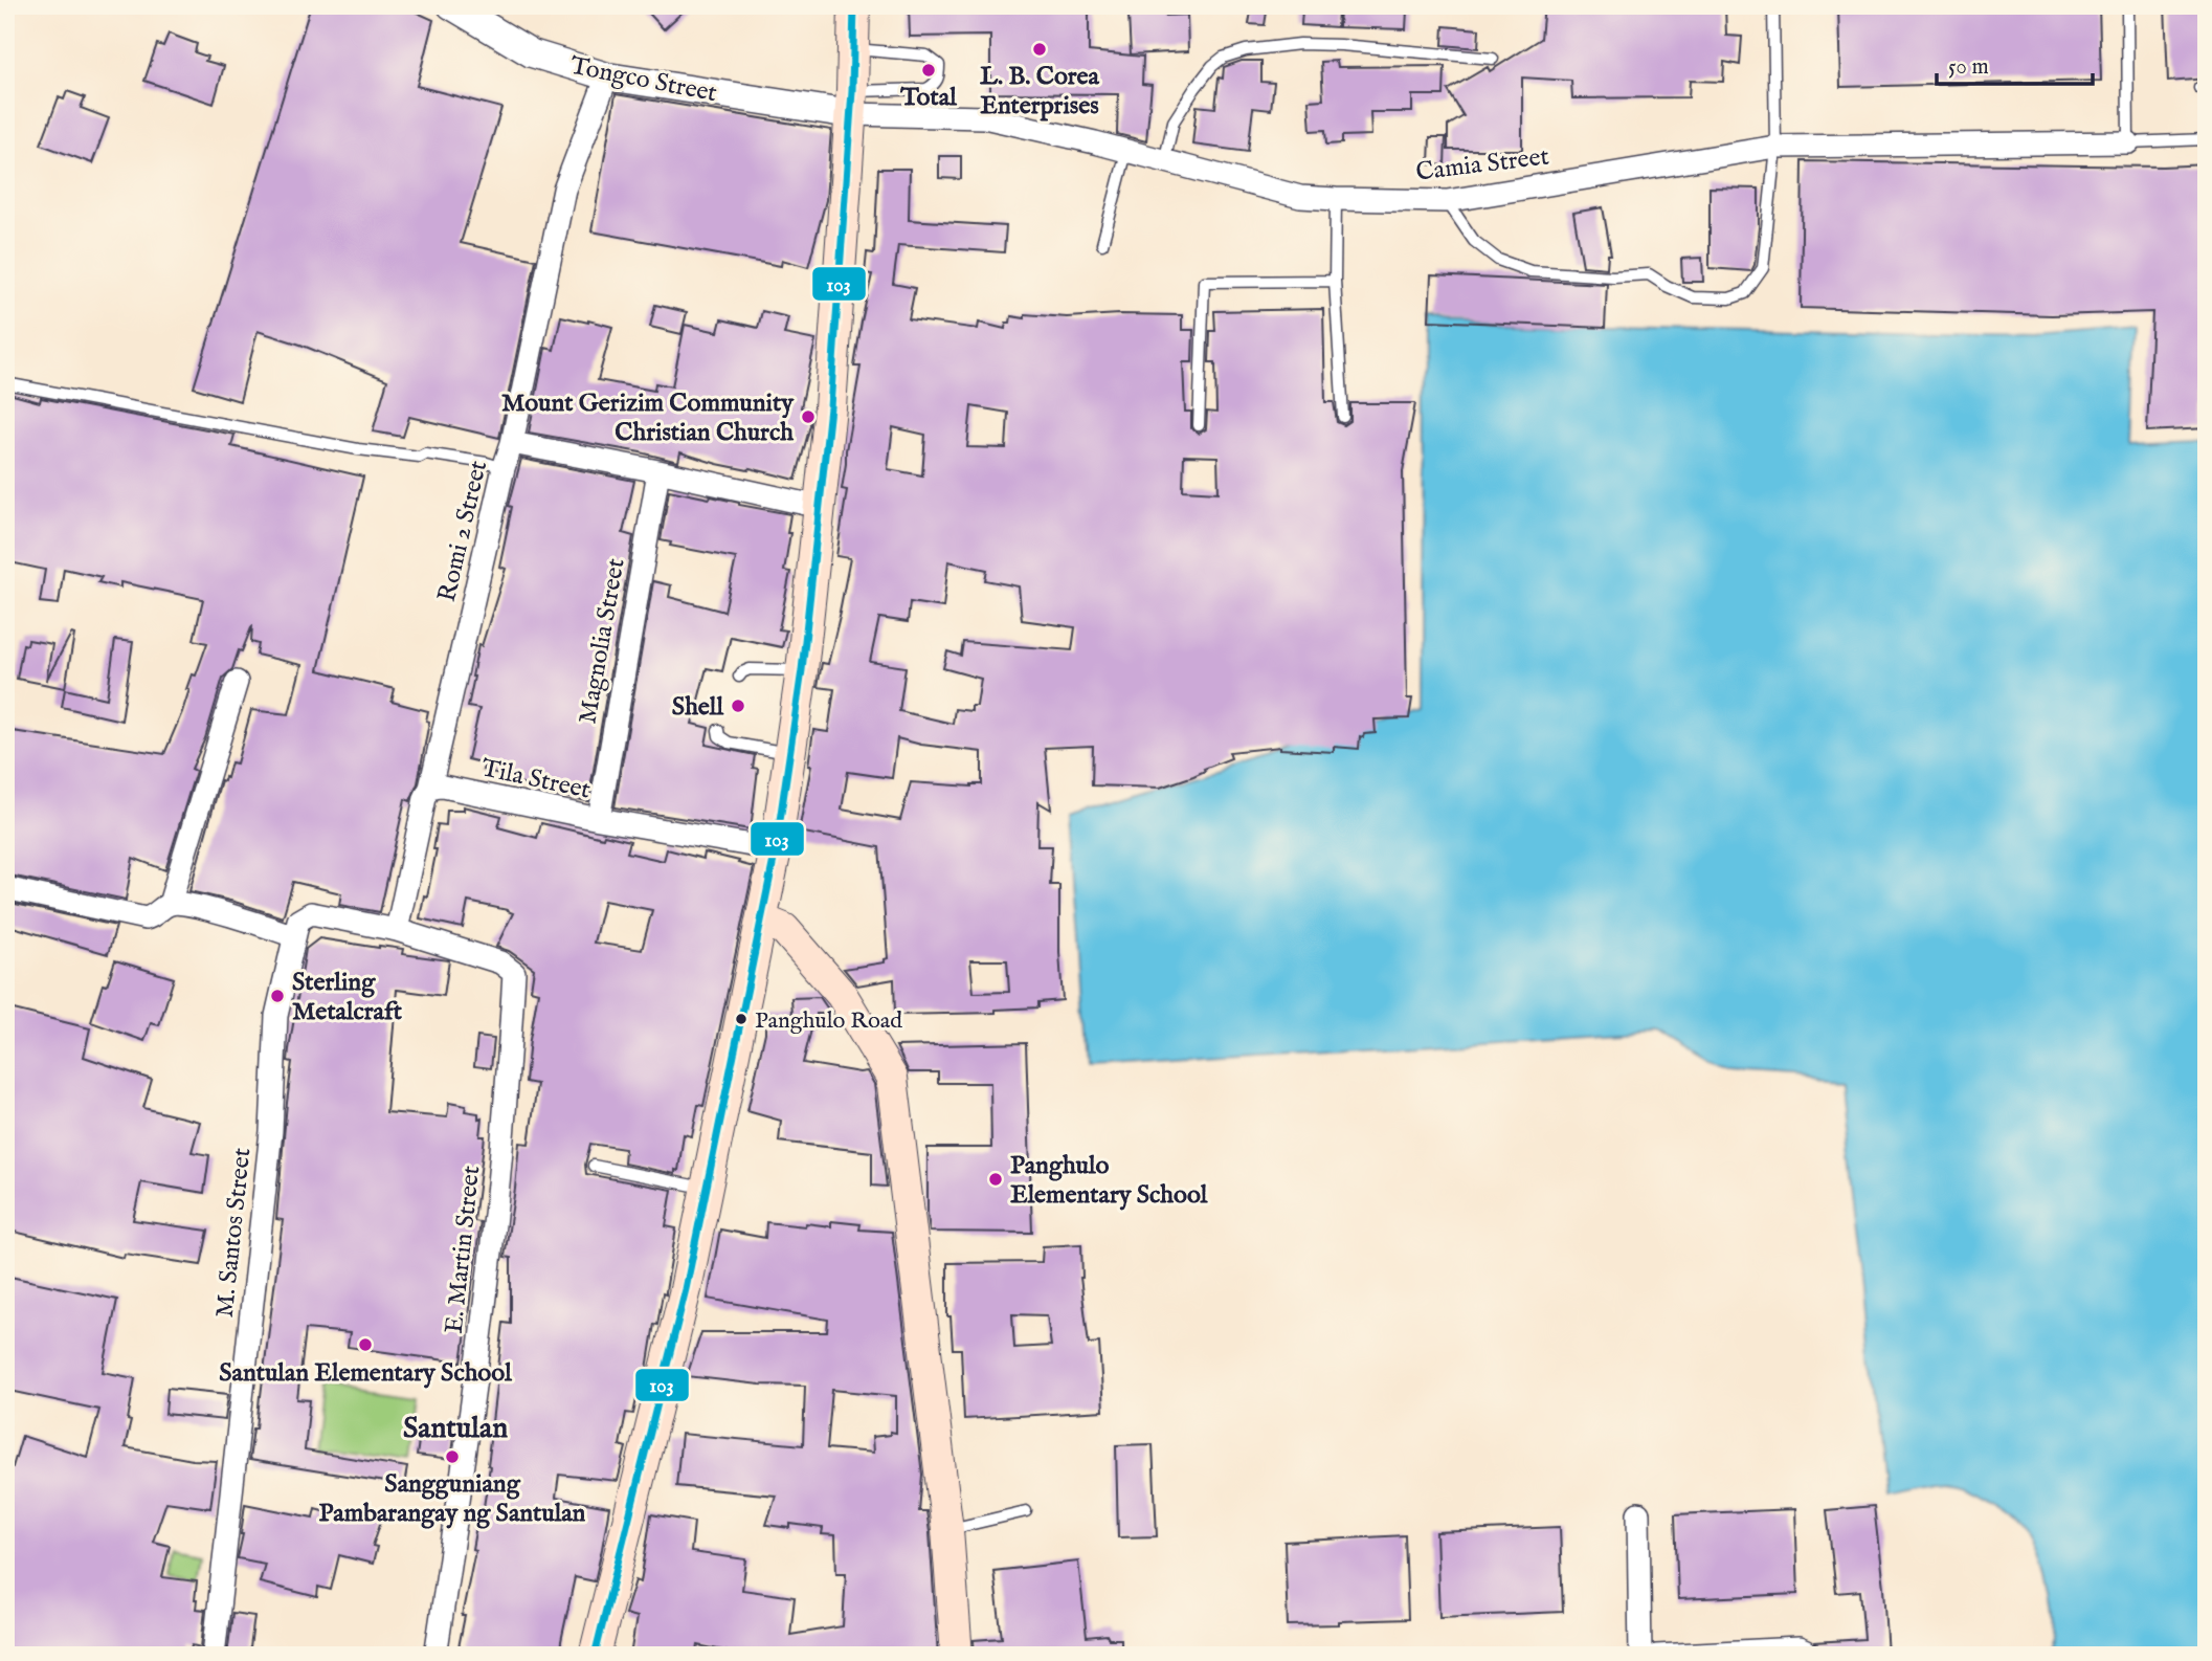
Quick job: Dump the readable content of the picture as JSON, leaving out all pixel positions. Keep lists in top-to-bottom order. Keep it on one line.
{"streets":{"street":["Tongco Street","Camia Street","Romi 2 Street","Magnolia Street","Tila Street","M. Santos Street","E. Martin Street"]},"crossings":[["Tongco Street","Camia Street"],["Tongco Street","Romi 2 Street"],["Romi 2 Street","Tila Street"],["Magnolia Street","Tila Street"]],"districts":["Santulan"],"places":["L. B. Corea Enterprises","Total","Mount Gerizim Community Christian Church","Shell","Sterling Metalcraft","Panghulo Road","Panghulo Elementary School","Santulan Elementary School","Sangguniang Pambarangay ng Santulan"],"lines":["transit line 103"],"scale_bar":"50 m"}
